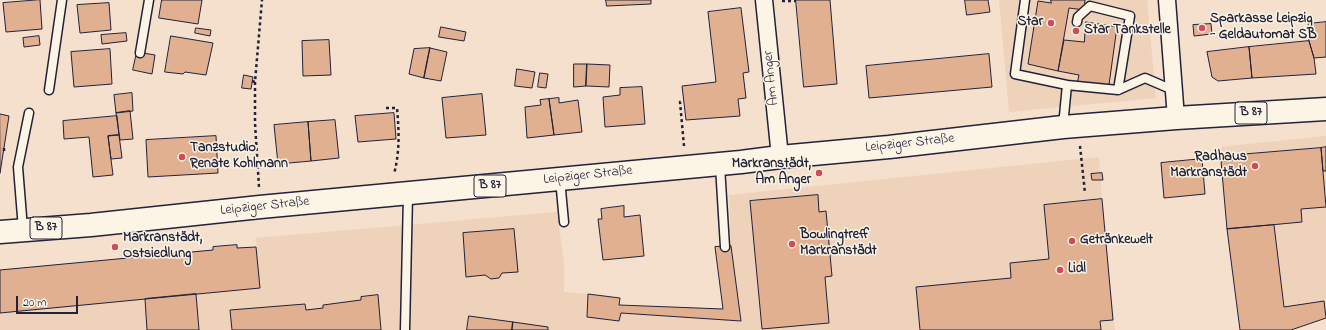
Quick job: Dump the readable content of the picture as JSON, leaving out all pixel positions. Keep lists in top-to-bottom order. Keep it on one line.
{"streets":{"main road":["B 87","Leipziger Straße"],"street":["Am Anger"]},"crossings":[["Am Anger","Leipziger Straße"]],"places":["Star","Sparkasse Leipzig - Geldautomat SB","Star Tankstelle","Tanzstudio Renate Kohlmann","Radhaus Markranstädt","Markranstädt, Am Anger","Getränkewelt","Bowlingtreff Markranstädt","Markranstädt, Ostsiedlung","Lidl"],"scale_bar":"20 m"}
